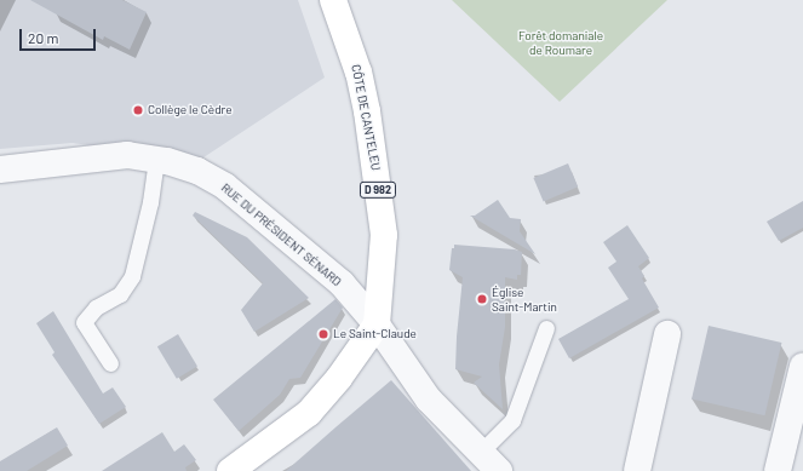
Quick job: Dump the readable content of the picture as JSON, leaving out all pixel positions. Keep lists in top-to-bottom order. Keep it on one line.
{"streets":{"main road":["CÔTE DE CANTELEU","D 982"],"street":["RUE DU PRÉSIDENT SÉNARD"]},"crossings":[["CÔTE DE CANTELEU","RUE DU PRÉSIDENT SÉNARD"]],"parks":["Forêt domaniale de Roumare"],"places":["Collège le Cèdre","Église Saint-Martin","Le Saint-Claude"],"scale_bar":"20 m"}
